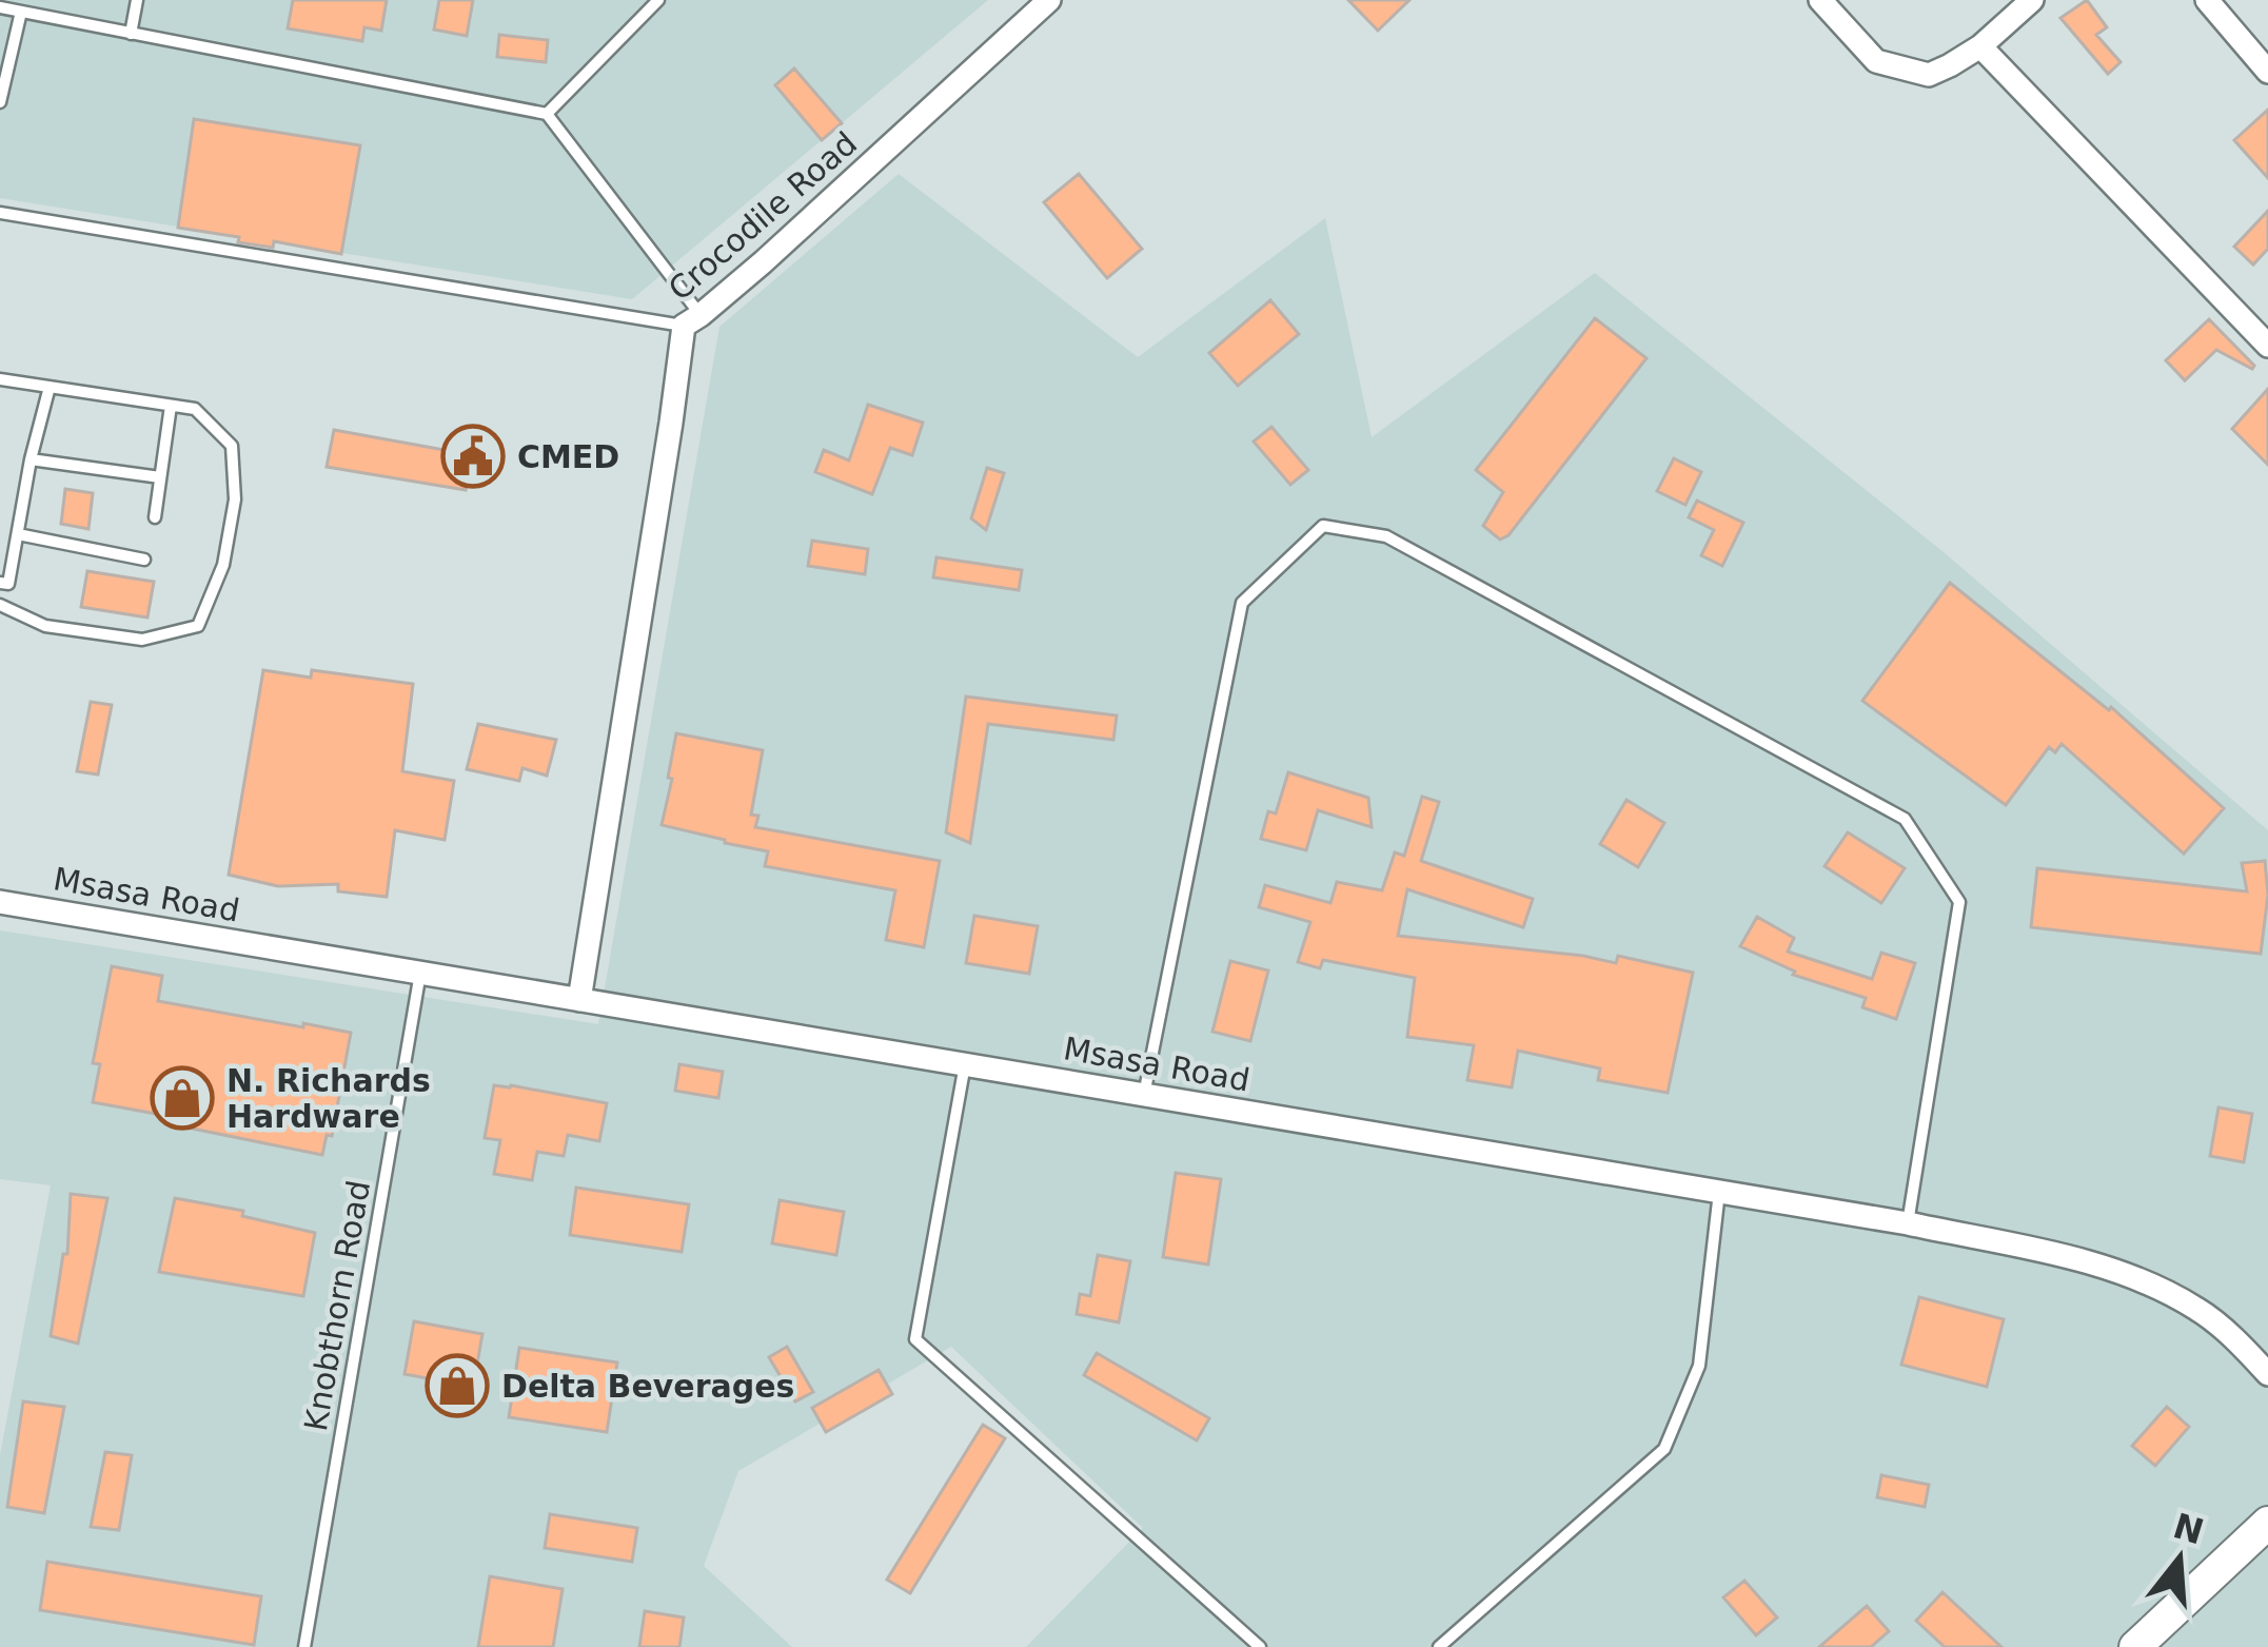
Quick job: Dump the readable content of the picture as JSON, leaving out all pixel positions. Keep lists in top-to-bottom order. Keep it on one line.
{"streets":{"street":["Crocodile Road","Msasa Road"],"lane":["Knobthorn Road"]},"crossings":[["Crocodile Road","Msasa Road"],["Msasa Road","Knobthorn Road"]],"places":{"public building":["CMED"],"shop":["N. Richards Hardware","Delta Beverages"]},"north":"top"}
